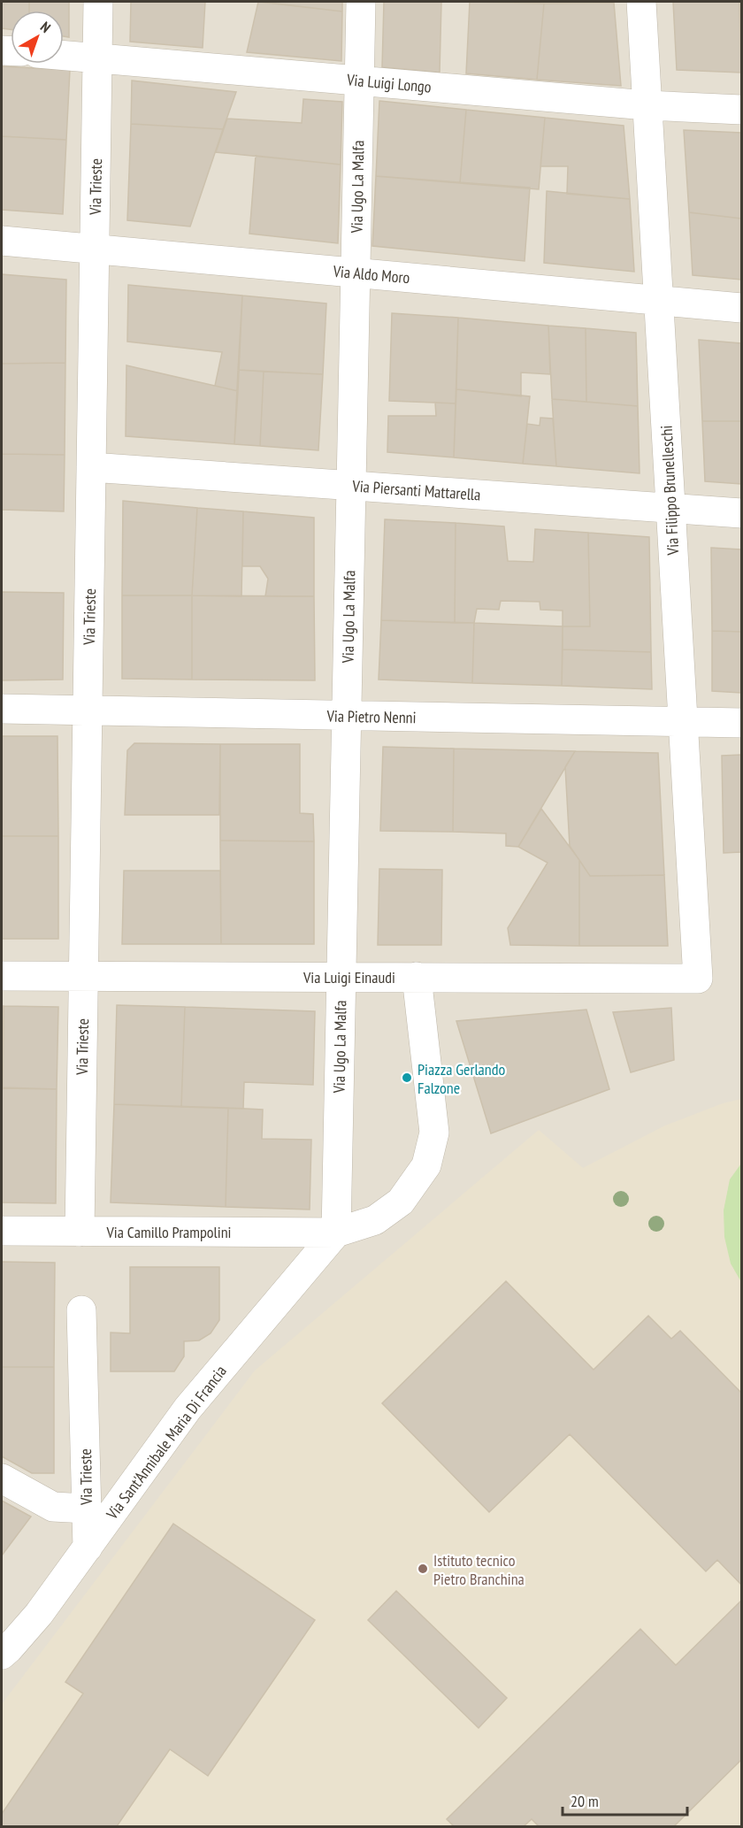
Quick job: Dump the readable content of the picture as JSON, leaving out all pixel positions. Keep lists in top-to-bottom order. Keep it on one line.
{"streets":{"street":["Via Luigi Longo","Via Trieste","Via Ugo La Malfa","Via Aldo Moro","Via Piersanti Mattarella","Via Filippo Brunelleschi","Via Pietro Nenni","Via Luigi Einaudi","Via Camillo Prampolini","Via Sant'Annibale Maria Di Francia"]},"crossings":[["Via Luigi Longo","Via Trieste"],["Via Luigi Longo","Via Ugo La Malfa"],["Via Luigi Longo","Via Filippo Brunelleschi"],["Via Trieste","Via Aldo Moro"],["Via Trieste","Via Piersanti Mattarella"],["Via Trieste","Via Pietro Nenni"],["Via Trieste","Via Luigi Einaudi"],["Via Trieste","Via Camillo Prampolini"],["Via Trieste","Via Sant'Annibale Maria Di Francia"],["Via Ugo La Malfa","Via Aldo Moro"],["Via Ugo La Malfa","Via Piersanti Mattarella"],["Via Ugo La Malfa","Via Pietro Nenni"],["Via Ugo La Malfa","Via Luigi Einaudi"],["Via Ugo La Malfa","Via Camillo Prampolini"],["Via Ugo La Malfa","Via Sant'Annibale Maria Di Francia"],["Via Aldo Moro","Via Filippo Brunelleschi"],["Via Piersanti Mattarella","Via Filippo Brunelleschi"],["Via Filippo Brunelleschi","Via Pietro Nenni"],["Via Filippo Brunelleschi","Via Luigi Einaudi"],["Via Camillo Prampolini","Via Sant'Annibale Maria Di Francia"]],"places":["Piazza Gerlando Falzone","Istituto tecnico Pietro Branchina"],"scale_bar":"20 m","north":"top right"}
